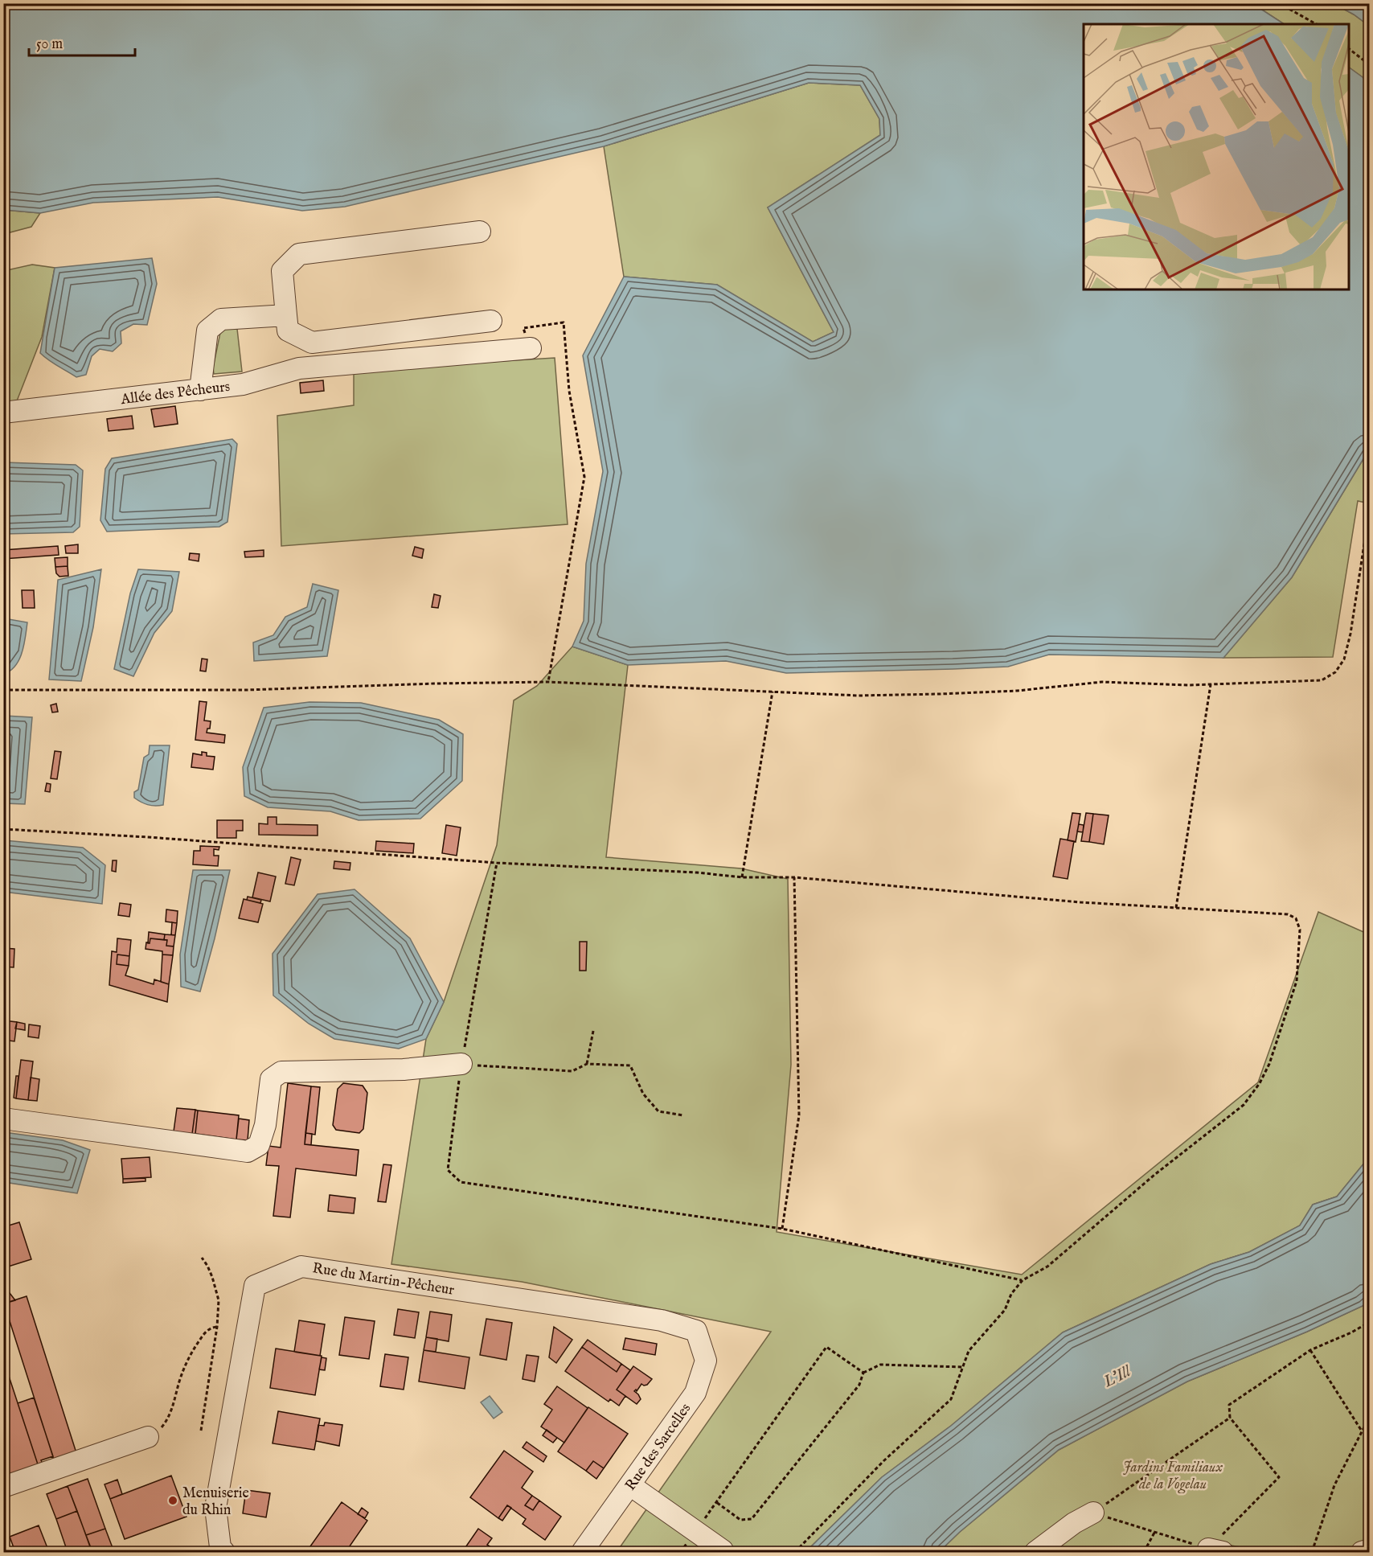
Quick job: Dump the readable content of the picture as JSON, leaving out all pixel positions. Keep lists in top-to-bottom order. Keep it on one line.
{"streets":{"street":["Allée des Pêcheurs","Rue du Martin-Pêcheur","Rue des Sarcelles"]},"crossings":[["Rue du Martin-Pêcheur","Rue des Sarcelles"]],"water":["L'Ill"],"parks":["Jardins Familiaux de la Vogelau"],"places":["Menuiserie du Rhin"],"scale_bar":"50 m"}
